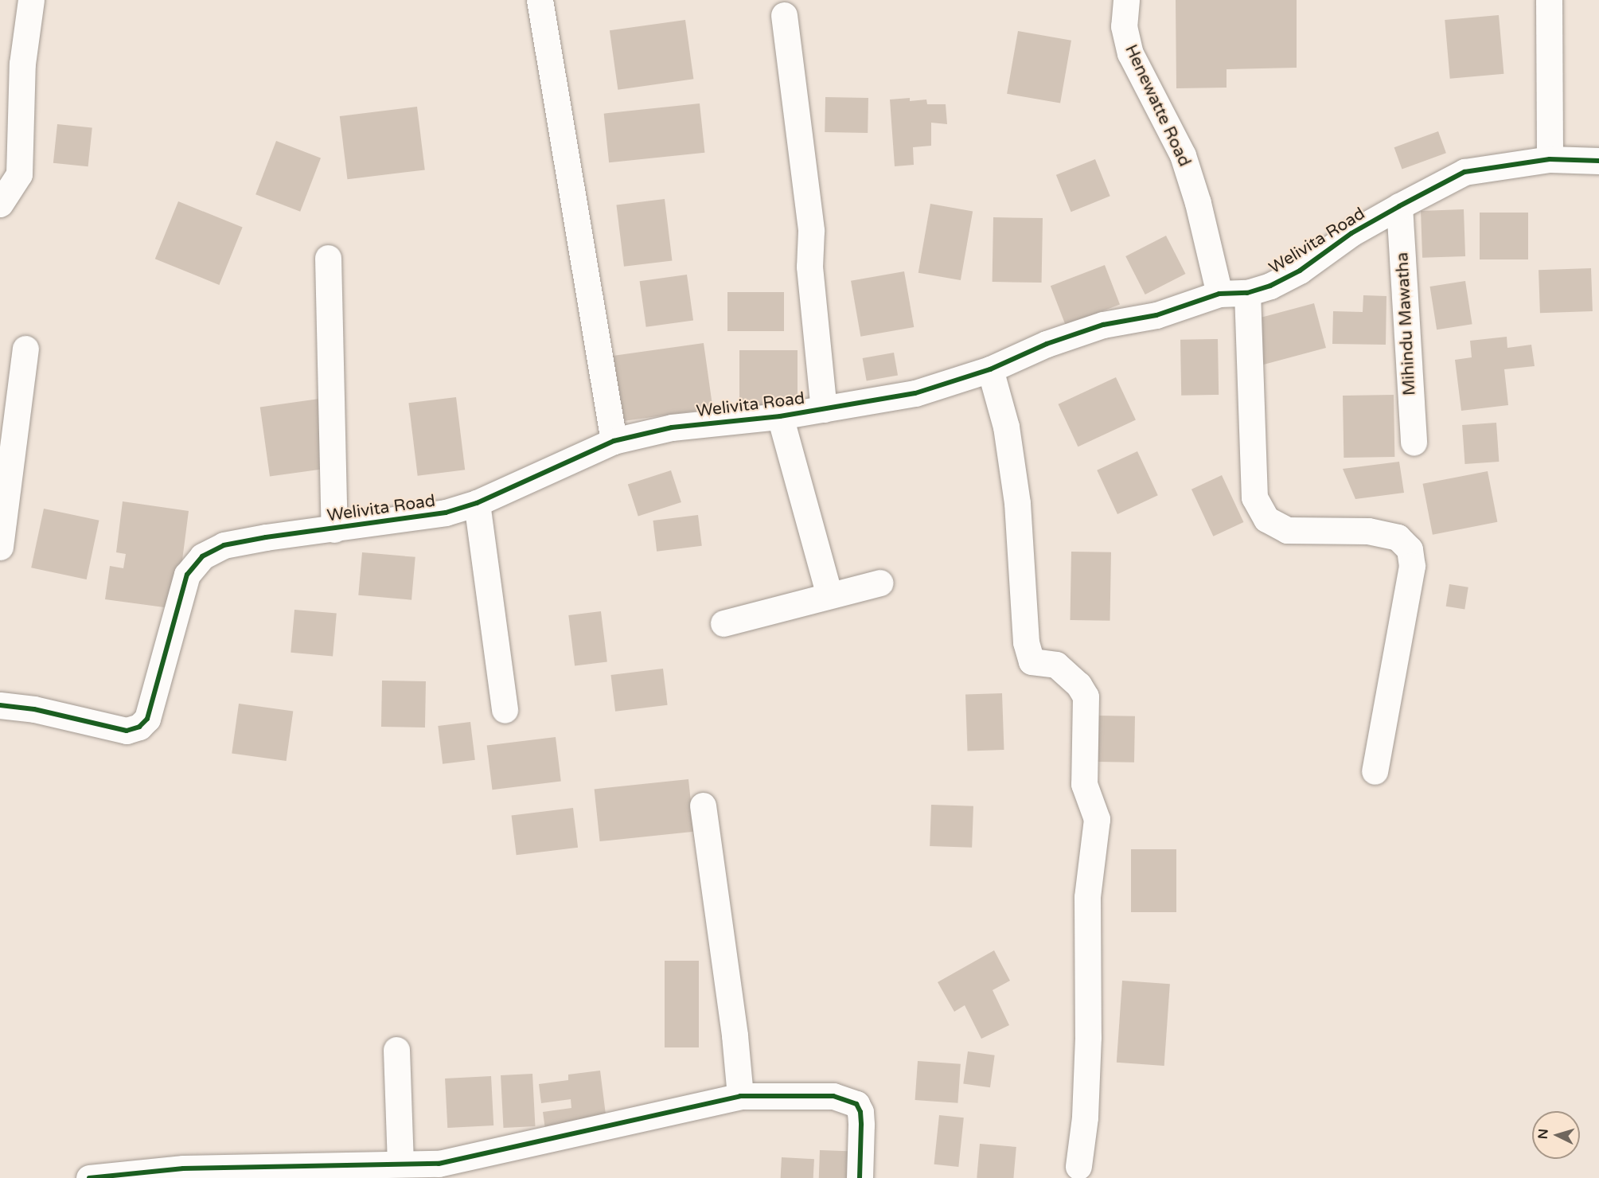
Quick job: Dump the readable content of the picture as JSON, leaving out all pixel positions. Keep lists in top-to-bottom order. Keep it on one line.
{"streets":{"street":["Henewatte Road","Welivita Road","Mihindu Mawatha"]},"crossings":[["Henewatte Road","Welivita Road"],["Welivita Road","Mihindu Mawatha"]],"north":"left"}
